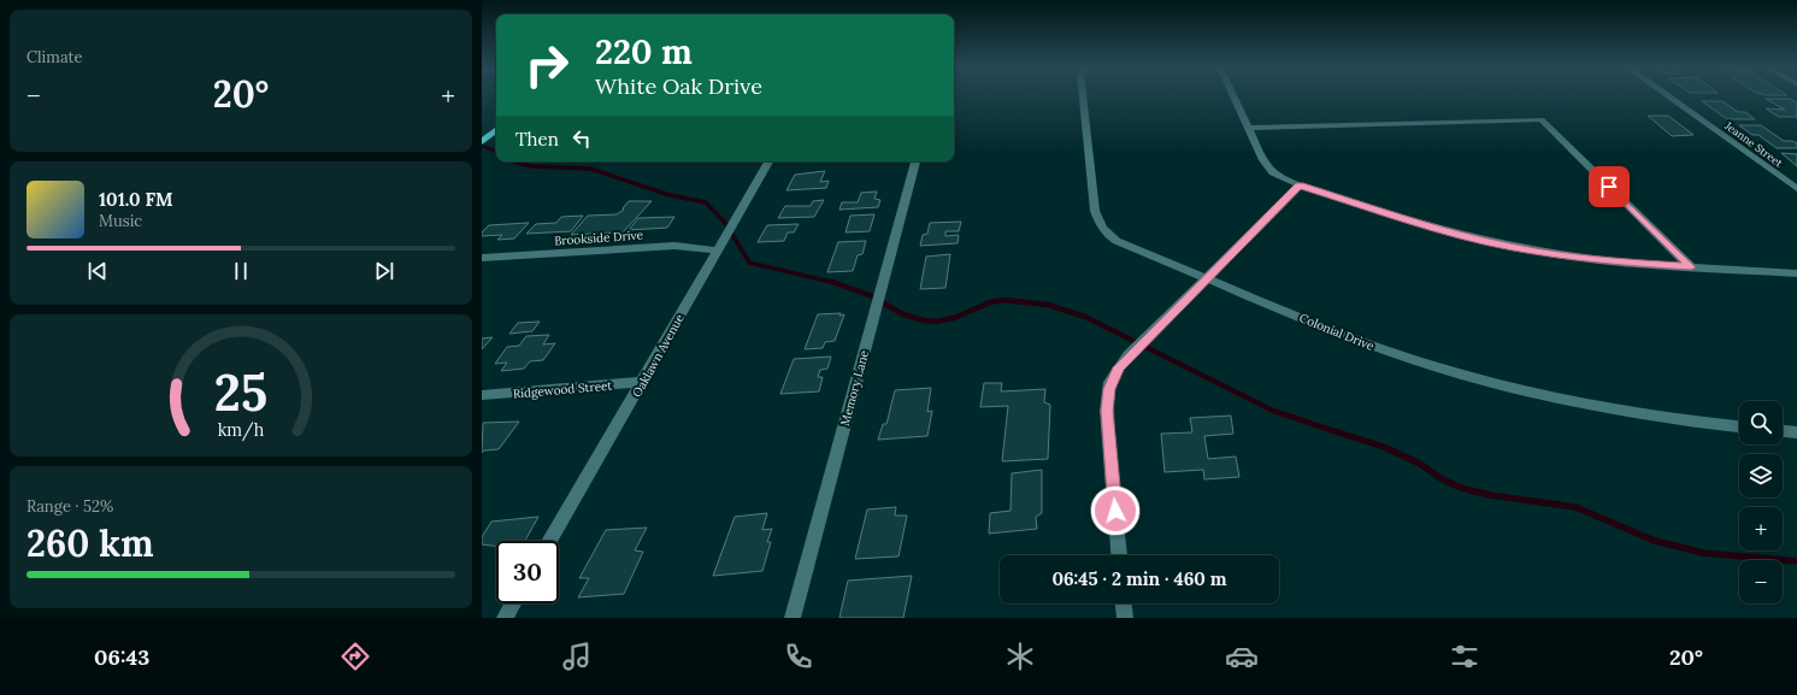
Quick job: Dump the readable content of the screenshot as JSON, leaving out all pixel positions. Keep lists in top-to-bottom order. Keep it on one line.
{"streets":{"street":["Jeanne Street","Brookside Drive","Colonial Drive","Oaklawn Avenue","Memory Lane","Ridgewood Street"]},"crossings":[["Brookside Drive","Oaklawn Avenue"],["Oaklawn Avenue","Ridgewood Street"]],"page":{"tile":["Climate",["Range · 52%","260 km"]],"turn":["220 m","White Oak Drive"],"heat":["−","20°","+"],"then":"Then","song":["101.0 FM","Music"],"map_buttons":["+","−"],"limit":"30","trip":"06:45 · 2 min · 460 m","tabs":["06:43","20°"],"gauge":["25","km/h"]}}
